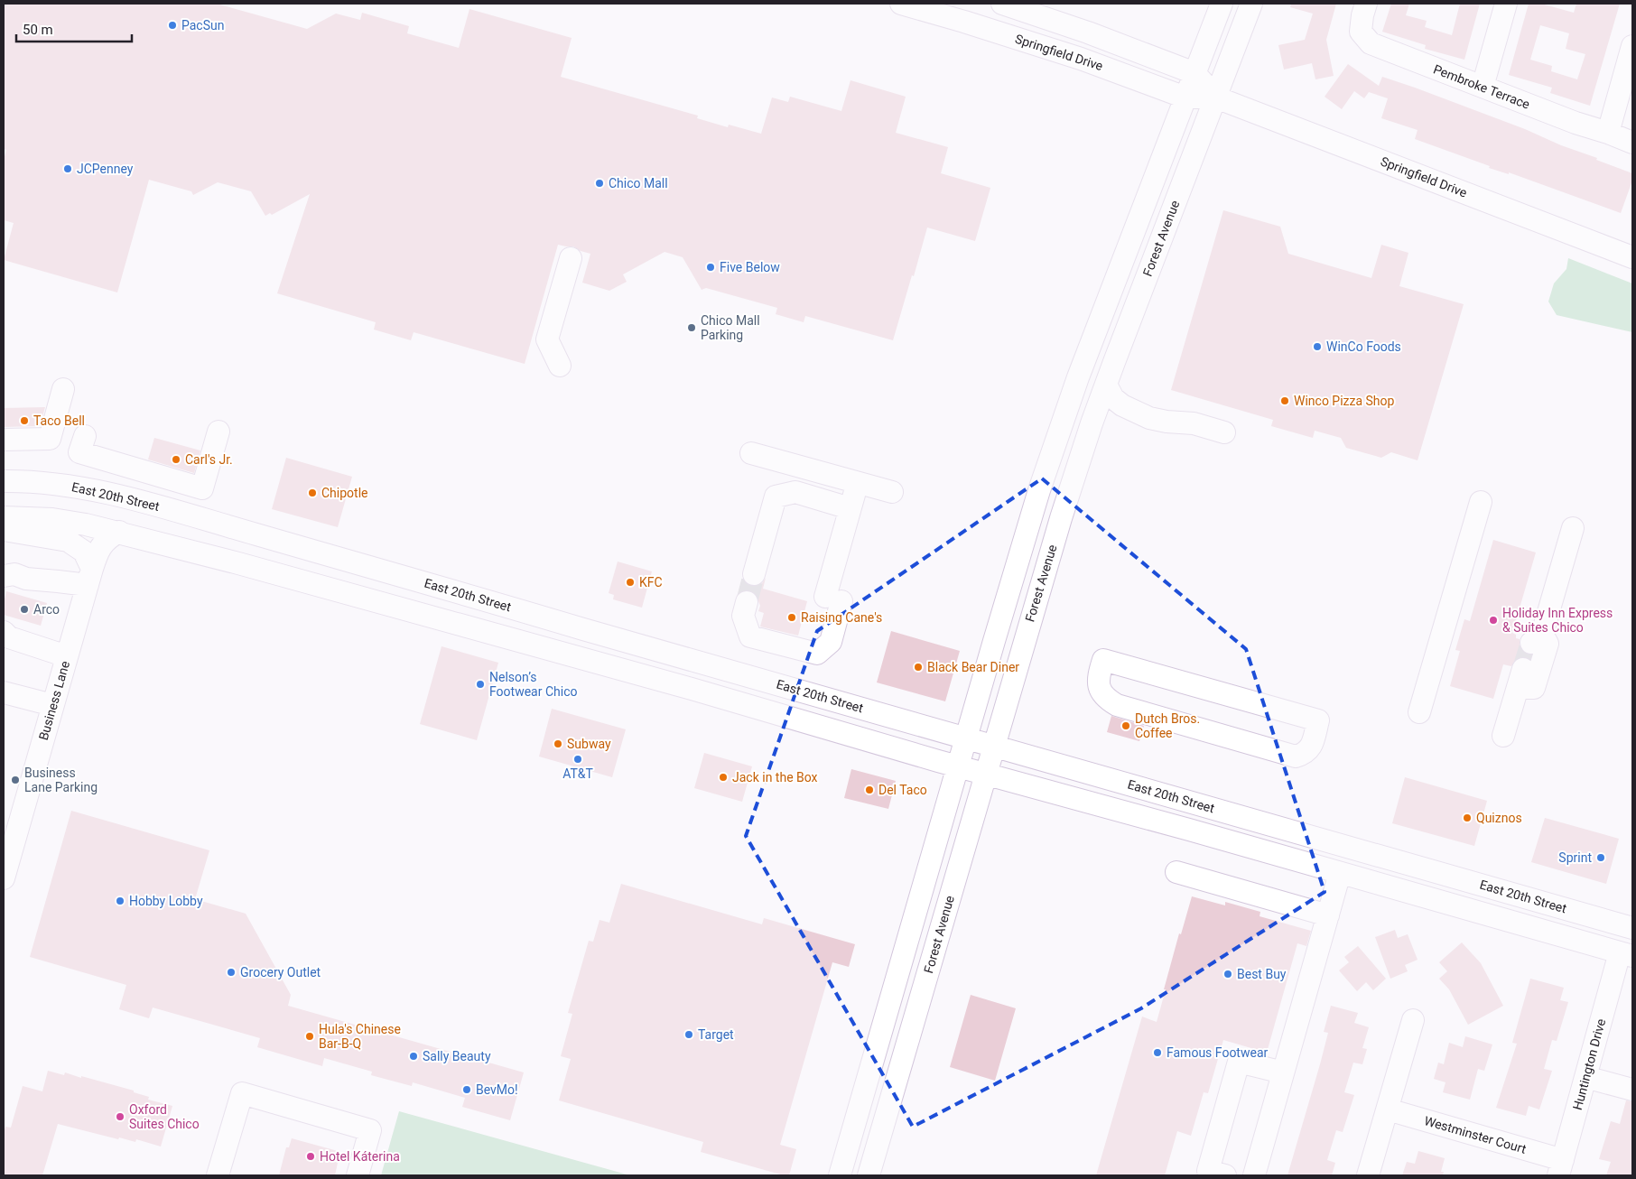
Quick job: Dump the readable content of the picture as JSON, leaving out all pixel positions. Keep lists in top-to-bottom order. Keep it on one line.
{"streets":{"street":["Springfield Drive","Pembroke Terrace","Forest Avenue","East 20th Street","Business Lane","Huntington Drive","Westminster Court"]},"crossings":[["Springfield Drive","Forest Avenue"],["Forest Avenue","East 20th Street"],["Huntington Drive","Westminster Court"]],"places":["PacSun","JCPenney","Chico Mall","Five Below","Chico Mall Parking","WinCo Foods","Winco Pizza Shop","Taco Bell","Carl's Jr.","Chipotle","KFC","Arco","Raising Cane's","Holiday Inn Express & Suites Chico","Black Bear Diner","Nelson’s Footwear Chico","Dutch Bros. Coffee","Subway","AT&T","Jack in the Box","Business Lane Parking","Del Taco","Quiznos","Sprint","Hobby Lobby","Grocery Outlet","Best Buy","Target","Hula's Chinese Bar-B-Q","Famous Footwear","Sally Beauty","BevMo!","Oxford Suites Chico","Hotel Káterina"],"scale_bar":"50 m"}
